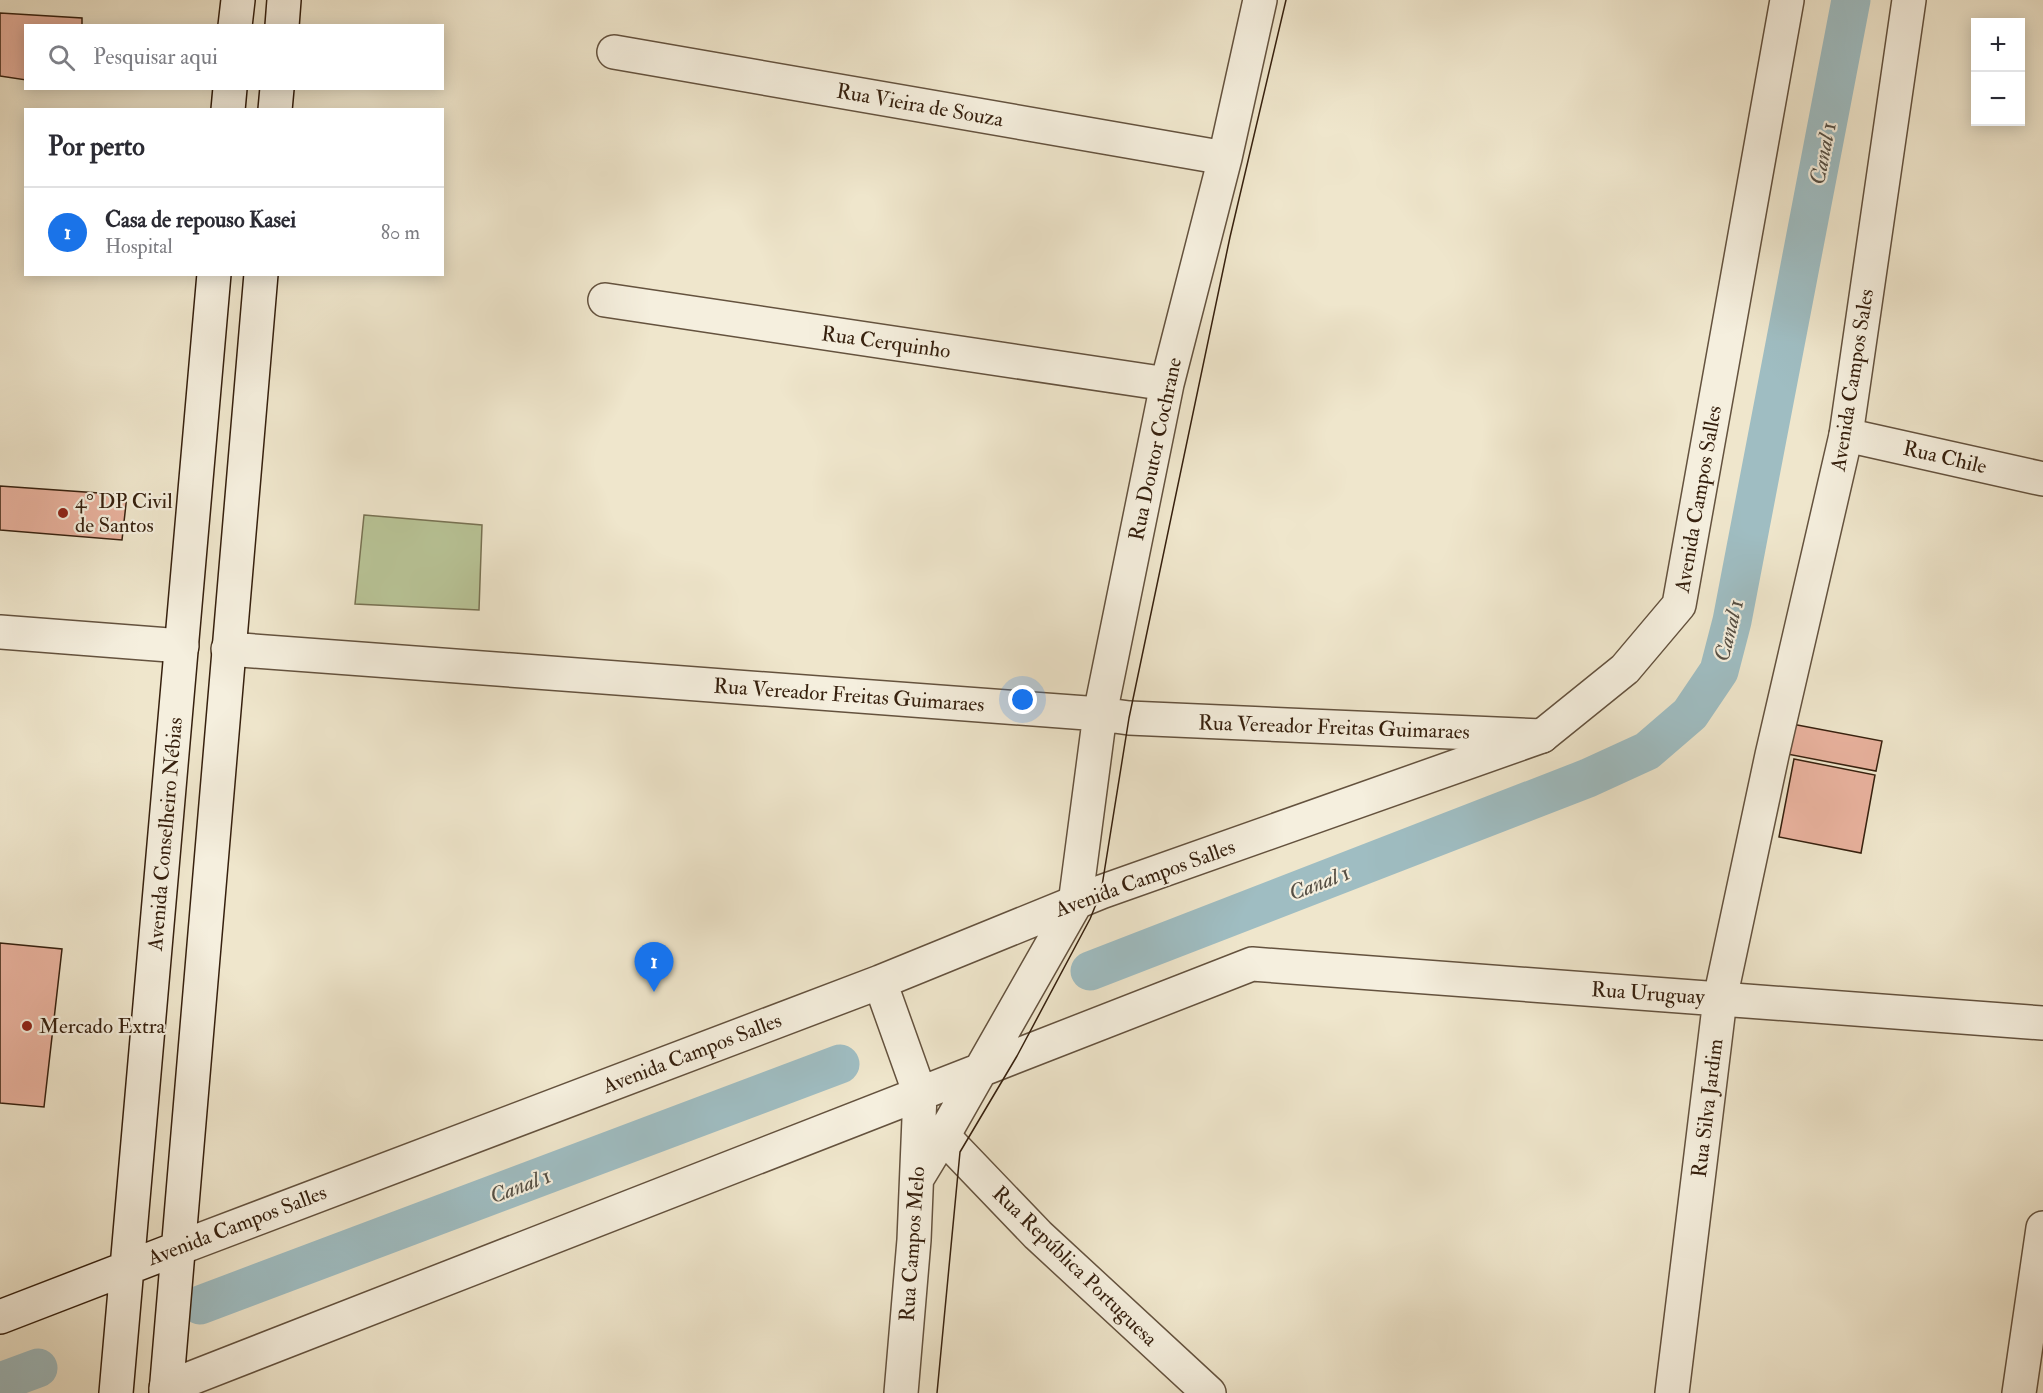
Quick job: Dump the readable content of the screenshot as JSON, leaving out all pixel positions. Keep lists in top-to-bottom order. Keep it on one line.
{"streets":{"street":["Rua Vieira de Souza","Rua Cerquinho","Avenida Campos Sales","Rua Doutor Cochrane","Rua Chile","Avenida Campos Salles","Rua Vereador Freitas Guimaraes","Avenida Conselheiro Nébias","Rua Uruguay","Rua Silva Jardim","Rua Campos Melo","Rua República Portuguesa"]},"crossings":[["Rua Vieira de Souza","Rua Doutor Cochrane"],["Rua Cerquinho","Rua Doutor Cochrane"],["Avenida Campos Sales","Rua Chile"],["Avenida Campos Sales","Rua Silva Jardim"],["Rua Doutor Cochrane","Avenida Campos Salles"],["Rua Doutor Cochrane","Rua Vereador Freitas Guimaraes"],["Avenida Campos Salles","Rua Vereador Freitas Guimaraes"],["Avenida Campos Salles","Avenida Conselheiro Nébias"],["Rua Uruguay","Rua Silva Jardim"]],"water":["Canal 1"],"places":["4° DP Civil de Santos","Mercado Extra"],"page":{"map_buttons":["+","−"],"search":"Pesquisar aqui","heading":"Por perto","list":[{"mark":"1","name":"Casa de repouso Kasei","note":"Hospital","value":"80 m"}],"pins":"1"}}
